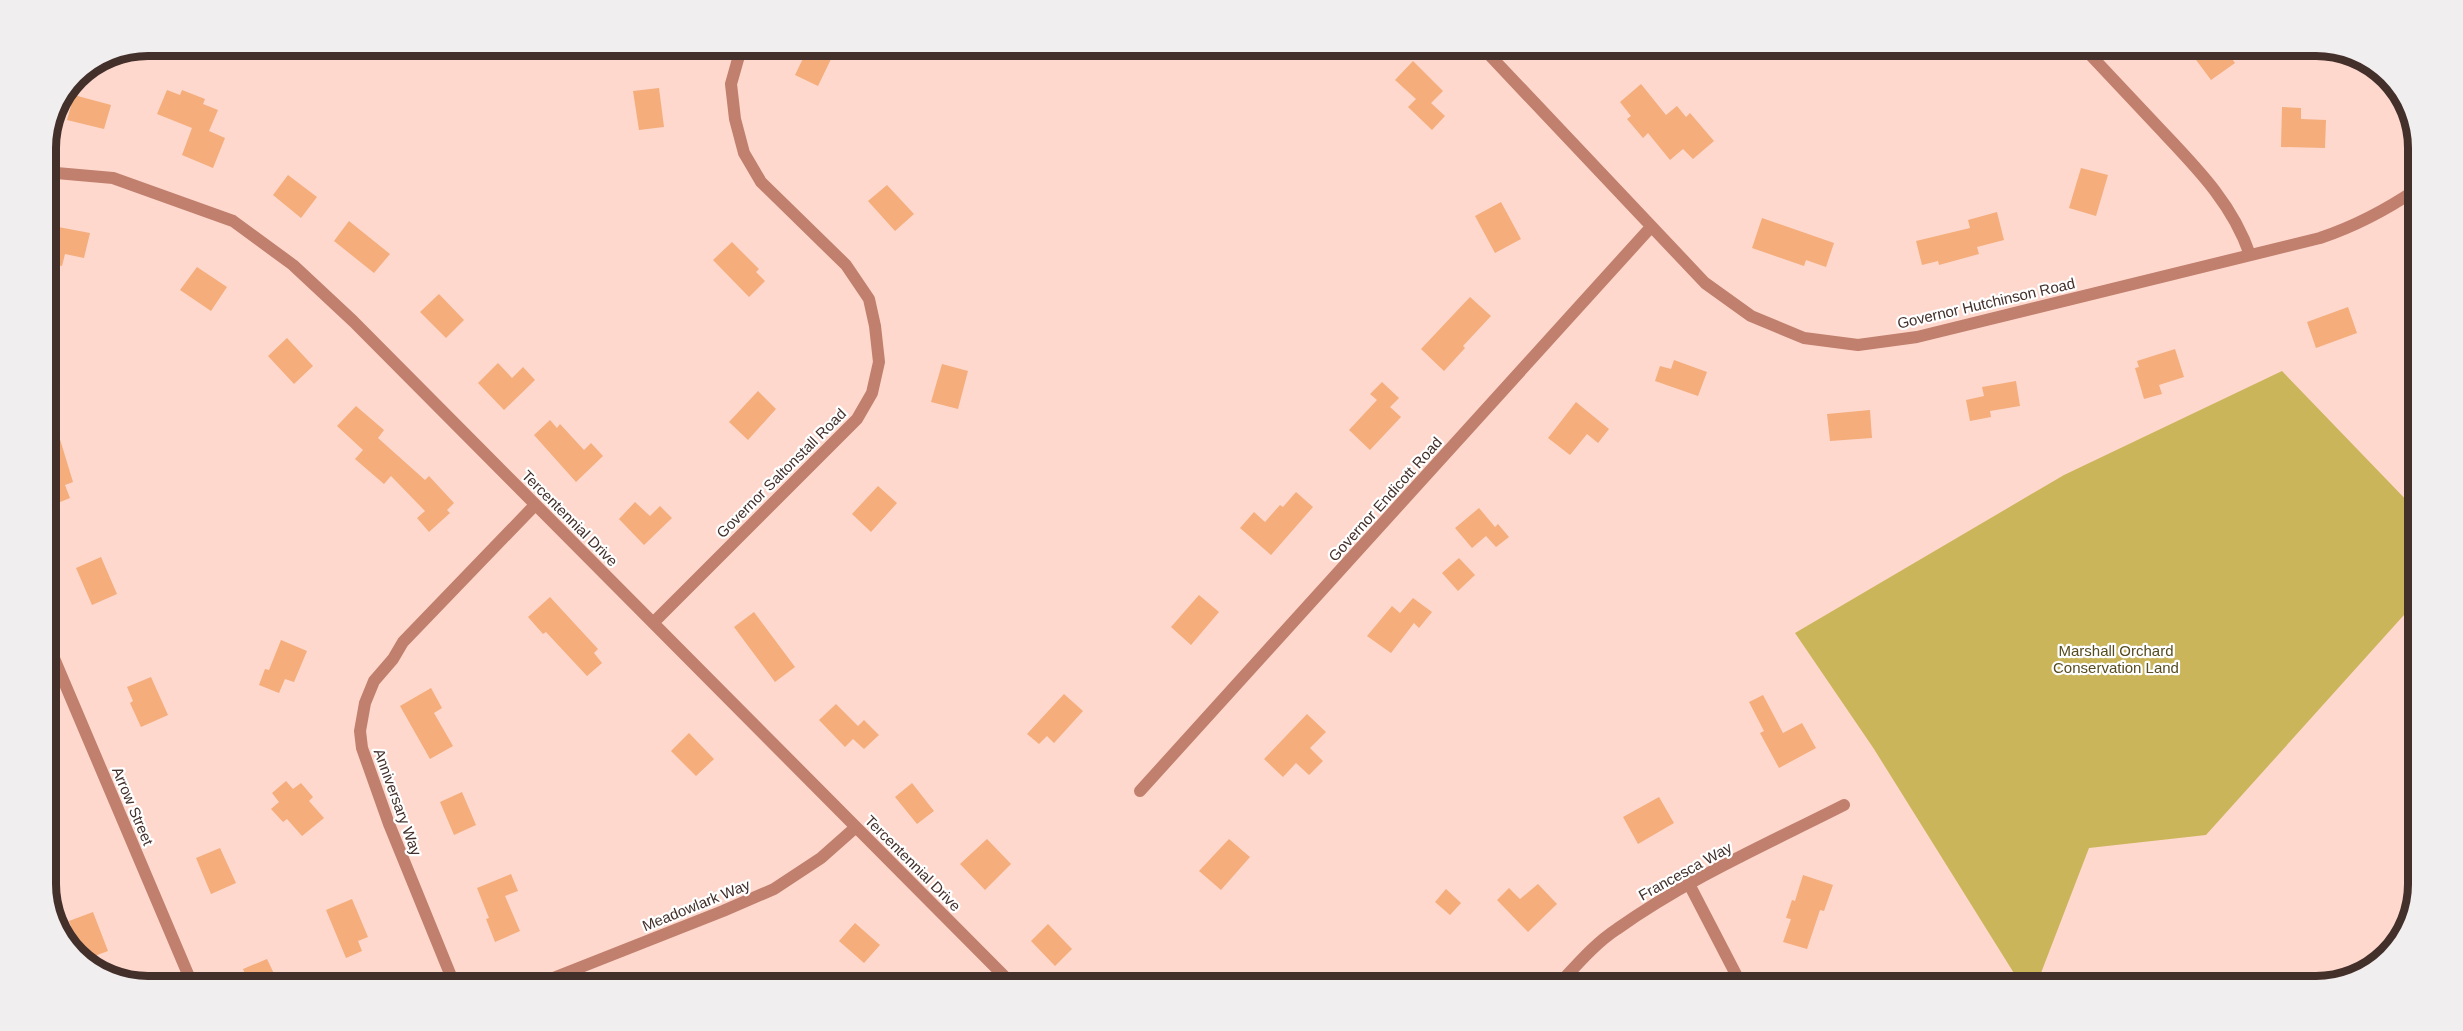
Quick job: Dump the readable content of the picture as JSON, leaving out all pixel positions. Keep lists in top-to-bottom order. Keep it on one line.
{"streets":{"street":["Governor Hutchinson Road","Governor Saltonstall Road","Governor Endicott Road","Tercentennial Drive","Anniversary Way","Arrow Street","Francesca Way","Meadowlark Way"]},"crossings":[["Governor Hutchinson Road","Governor Endicott Road"],["Governor Saltonstall Road","Tercentennial Drive"],["Tercentennial Drive","Anniversary Way"],["Tercentennial Drive","Meadowlark Way"]],"parks":["Marshall Orchard Conservation Land"]}
